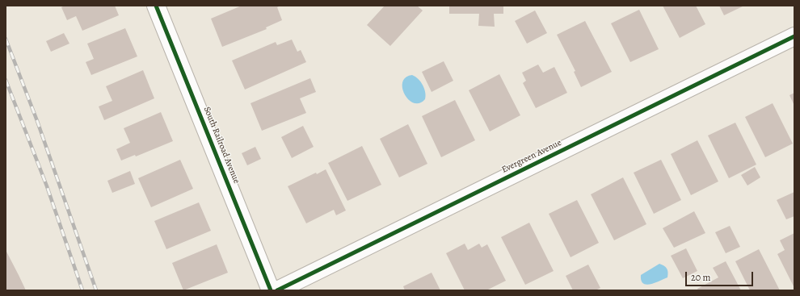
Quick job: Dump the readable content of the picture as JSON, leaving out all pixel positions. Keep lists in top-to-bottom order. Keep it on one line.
{"streets":{"street":["South Railroad Avenue","Evergreen Avenue"]},"scale_bar":"20 m"}
